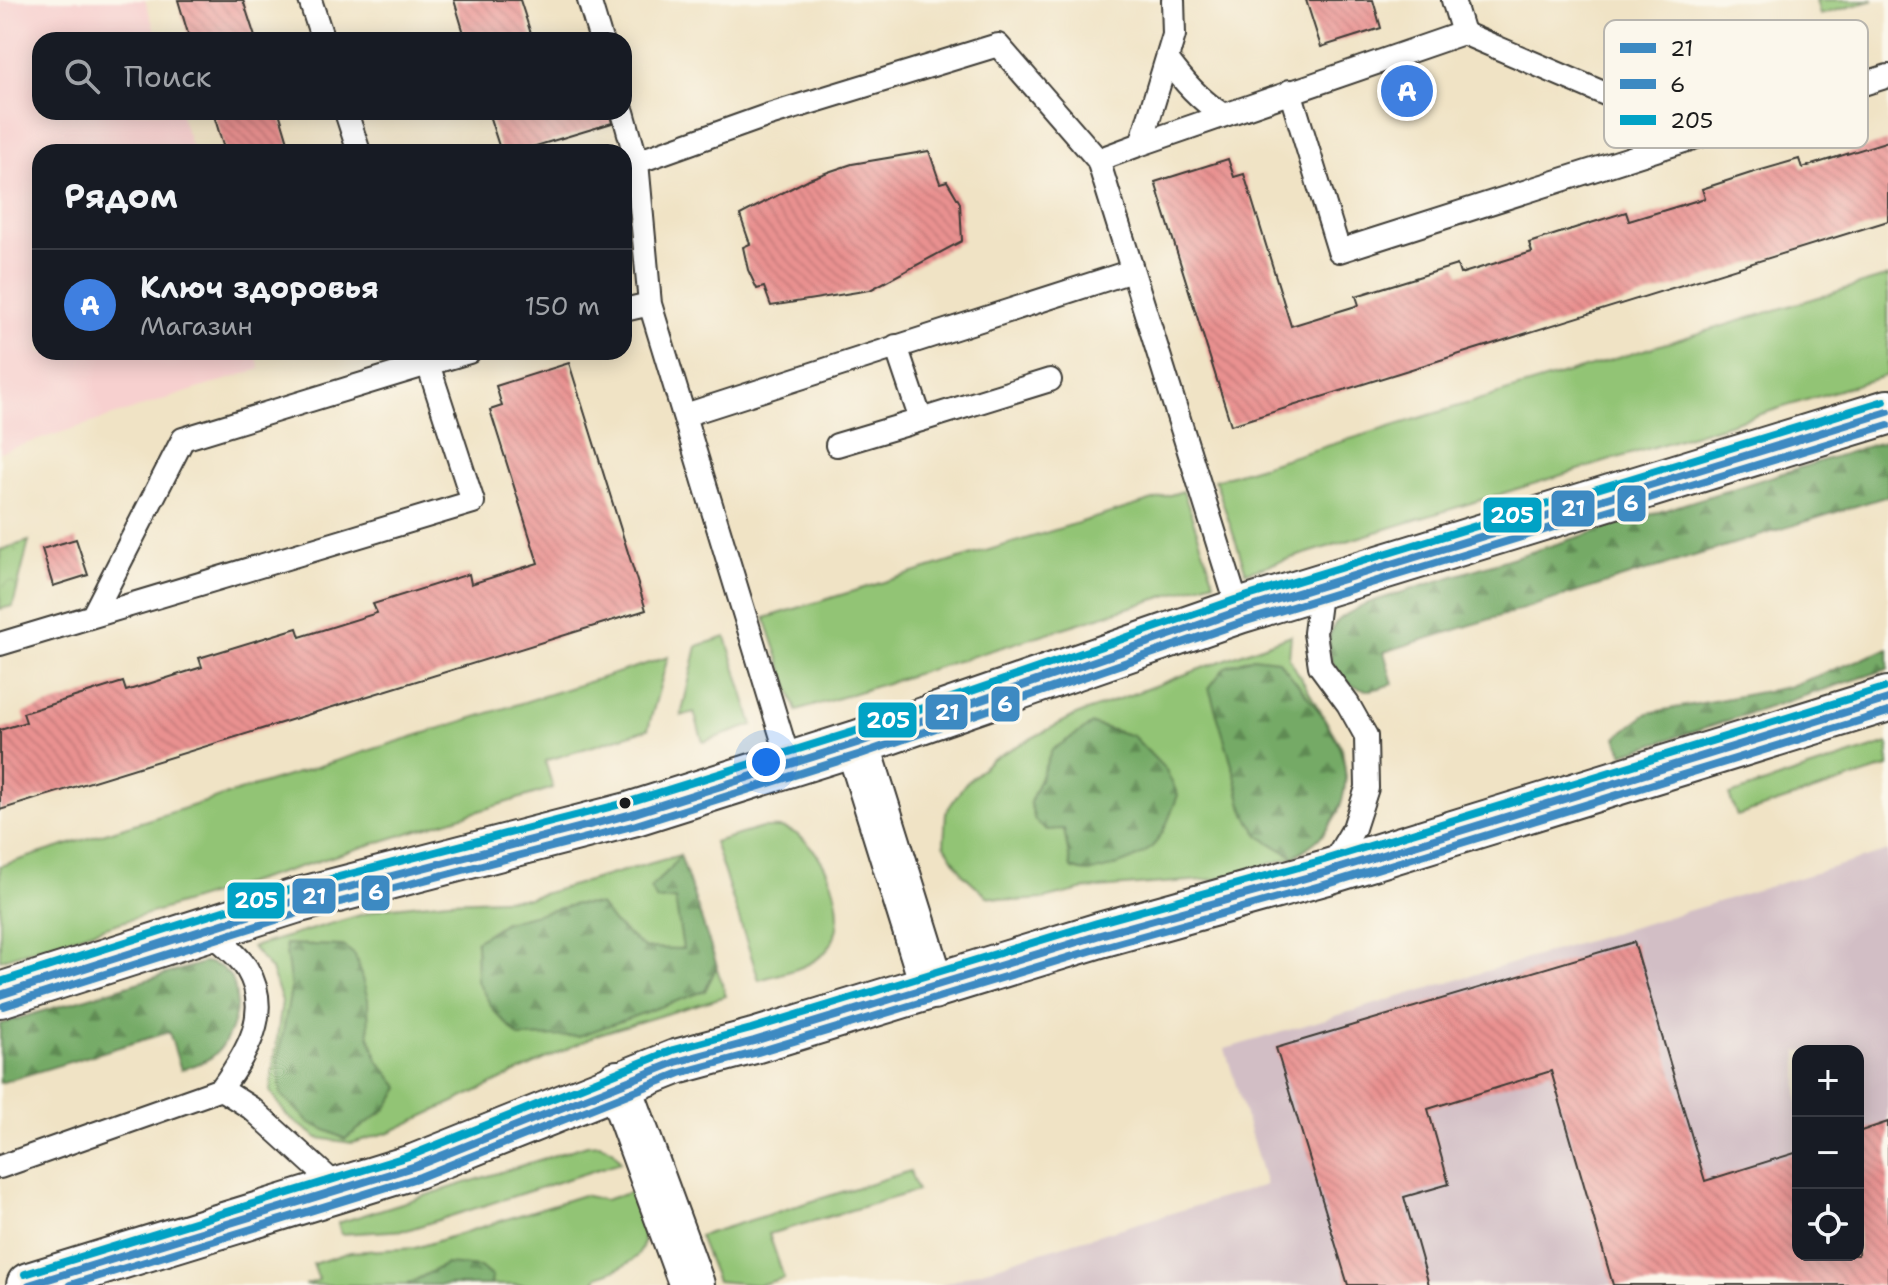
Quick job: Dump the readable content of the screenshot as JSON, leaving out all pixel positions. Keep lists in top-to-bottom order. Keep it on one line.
{"lines":["transit line 205","transit line 21","transit line 6"],"legend":["21","6","205"],"page":{"search":"Поиск","pins":"A","heading":"Рядом","list":[{"mark":"A","name":"Ключ здоровья","note":"Магазин","value":"150 m"}],"map_buttons":["+","−"]}}
